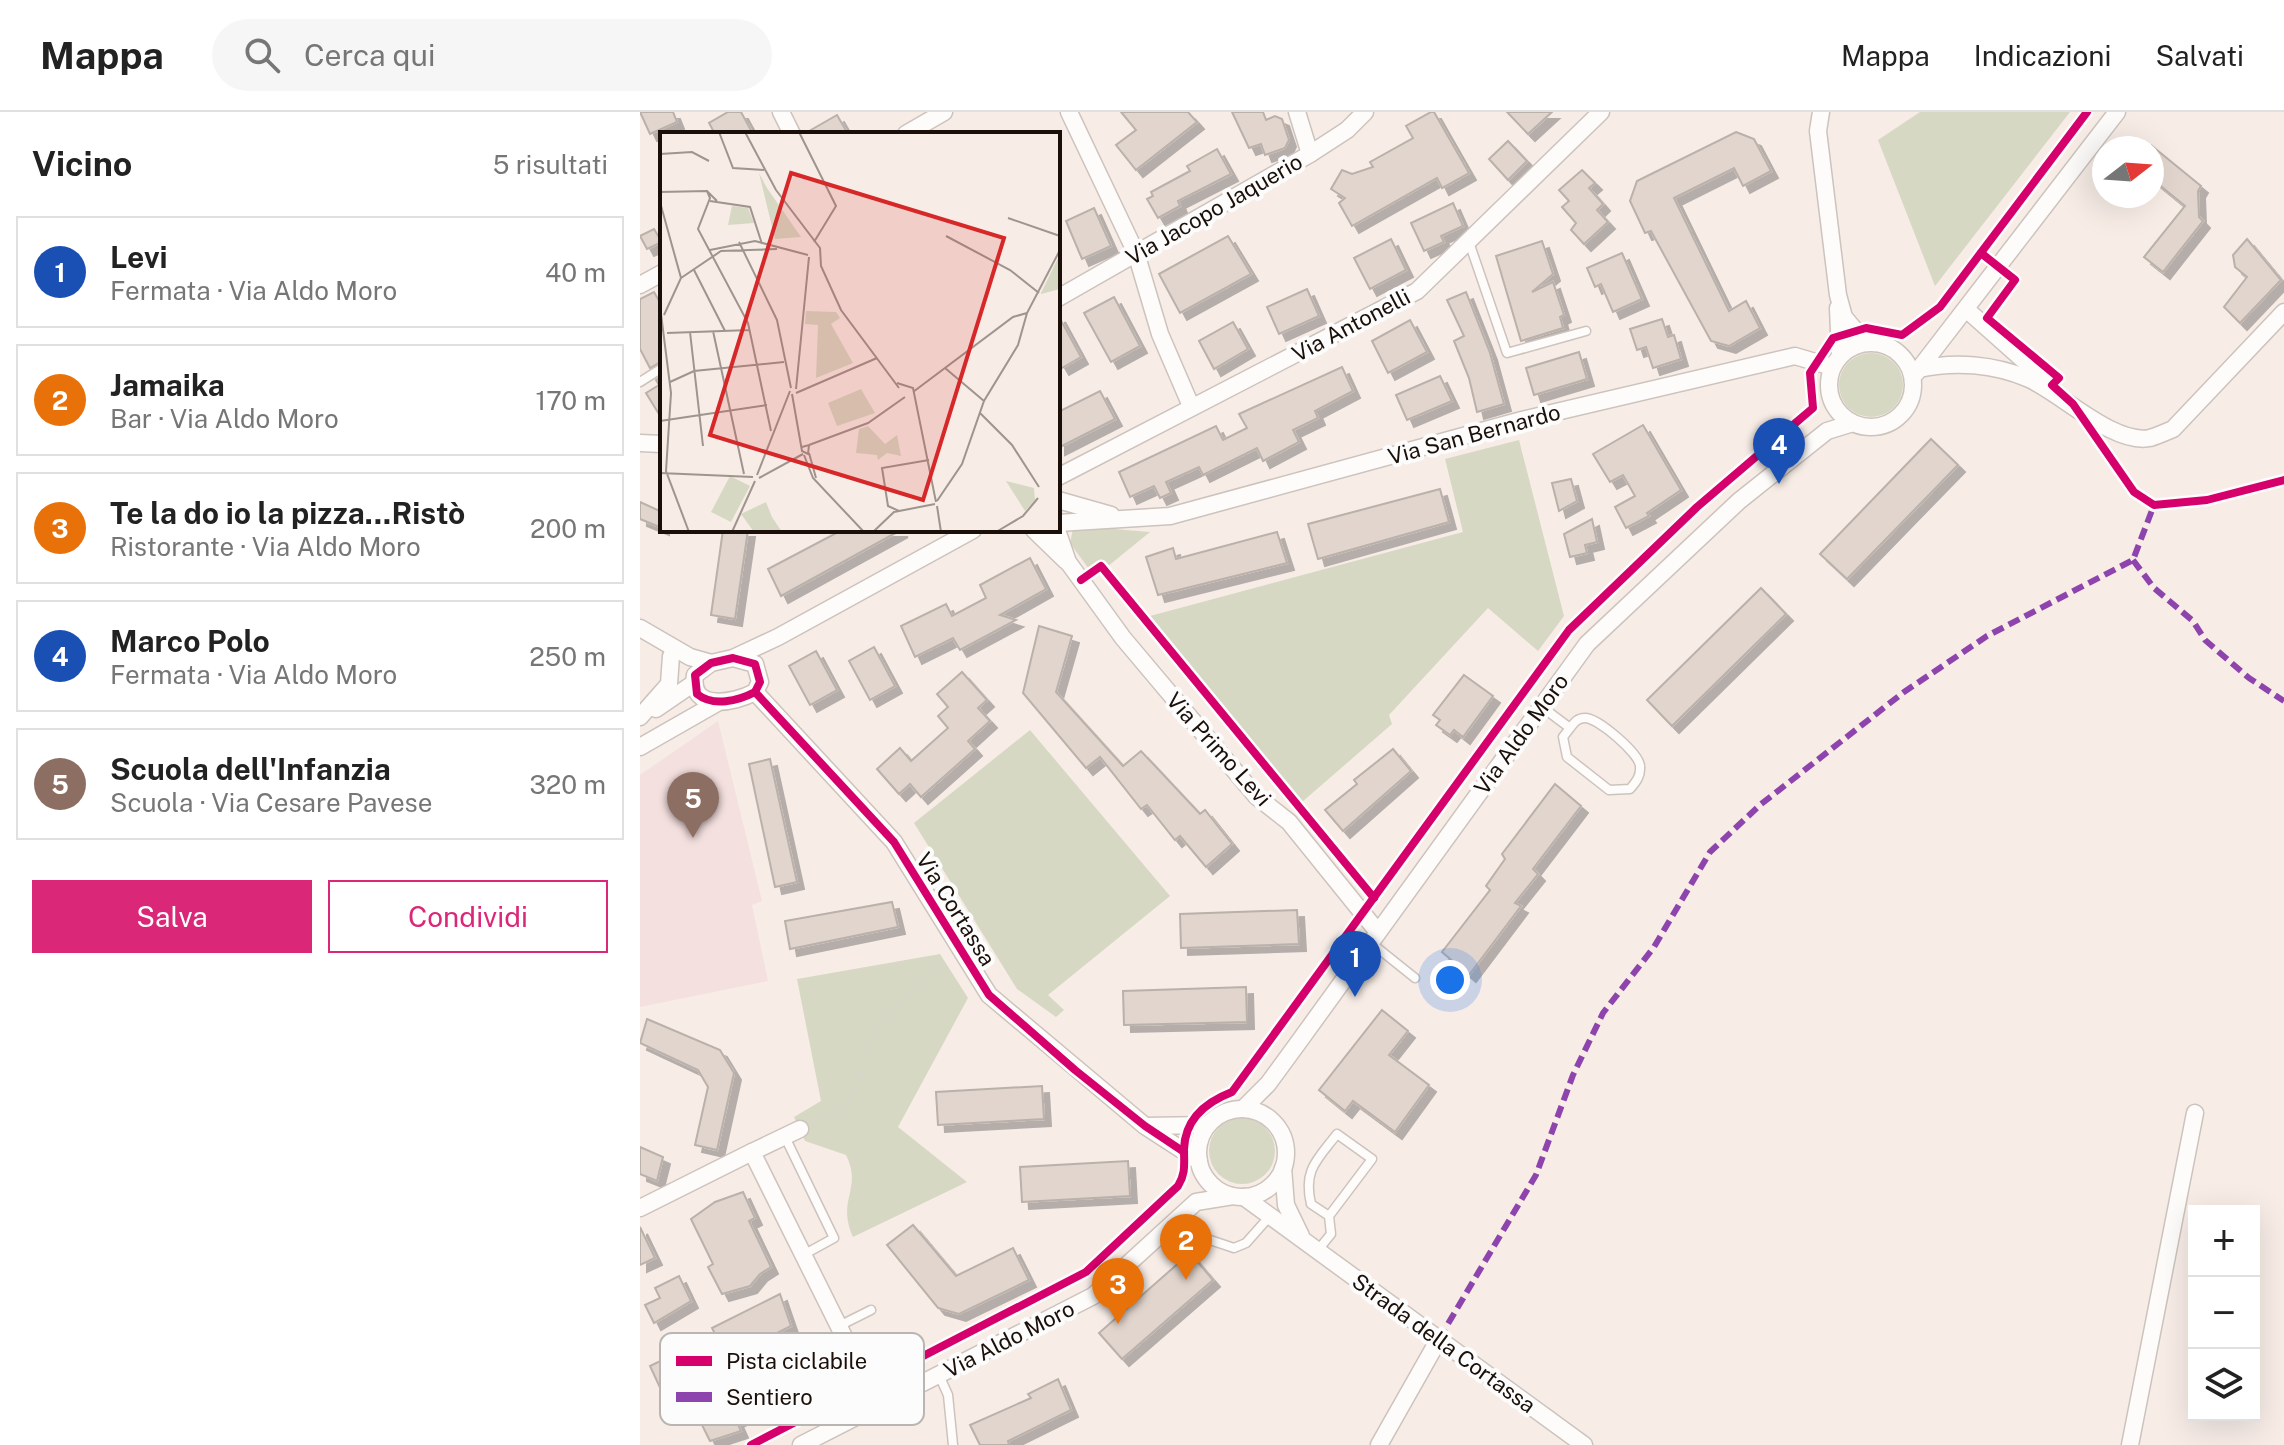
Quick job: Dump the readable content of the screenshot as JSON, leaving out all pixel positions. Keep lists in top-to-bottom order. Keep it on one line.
{"streets":{"street":["Via Jacopo Jaquerio","Via Antonelli","Via San Bernardo","Via Aldo Moro","Via Primo Levi","Via Cortassa","Strada della Cortassa"]},"crossings":[["Via San Bernardo","Via Aldo Moro"],["Via Aldo Moro","Via Primo Levi"],["Via Aldo Moro","Via Cortassa"],["Via Aldo Moro","Strada della Cortassa"],["Via Cortassa","Strada della Cortassa"]],"legend":["Pista ciclabile","Sentiero"],"north":"right","page":{"header":"Mappa","search":"Cerca qui","nav":["Mappa","Indicazioni","Salvati"],"heading":["Vicino","5 risultati"],"list":[{"mark":"1","name":"Levi","note":"Fermata · Via Aldo Moro","value":"40 m"},{"mark":"2","name":"Jamaika","note":"Bar · Via Aldo Moro","value":"170 m"},{"mark":"3","name":"Te la do io la pizza...Ristò","note":"Ristorante · Via Aldo Moro","value":"200 m"},{"mark":"4","name":"Marco Polo","note":"Fermata · Via Aldo Moro","value":"250 m"},{"mark":"5","name":"Scuola dell'Infanzia","note":"Scuola · Via Cesare Pavese","value":"320 m"}],"pins":["4","5","1","2","3"],"buttons":["Salva","Condividi"],"map_buttons":["+","−"]}}
